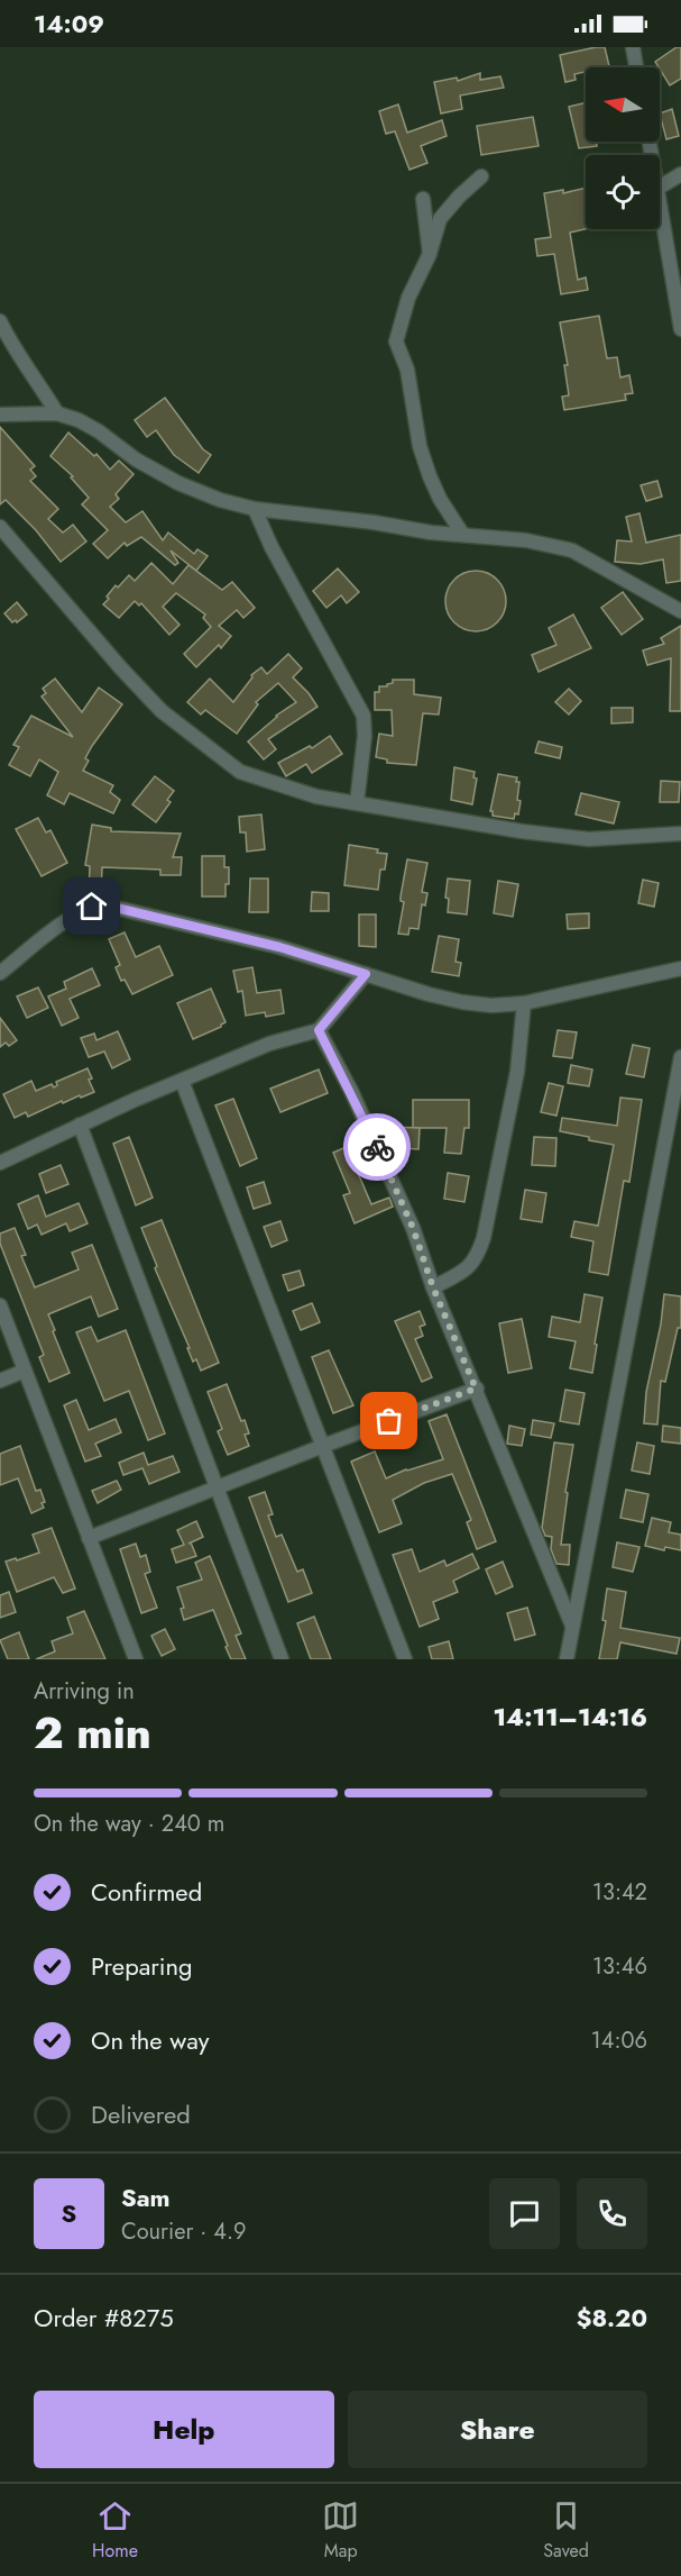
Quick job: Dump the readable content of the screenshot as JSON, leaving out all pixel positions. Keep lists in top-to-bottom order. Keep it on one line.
{"north":"left","page":{"status":"14:09","heading":["2 min","Arriving in","14:11–14:16"],"panel":["Sam","Courier · 4.9","Order #8275","$8.20"],"bar":"On the way · 240 m","list":[["Confirmed","13:42"],["Preparing","13:46"],["On the way","14:06"],"Delivered"],"round":"S","buttons":["Help","Share"],"tabs":["Home","Map","Saved"]}}
